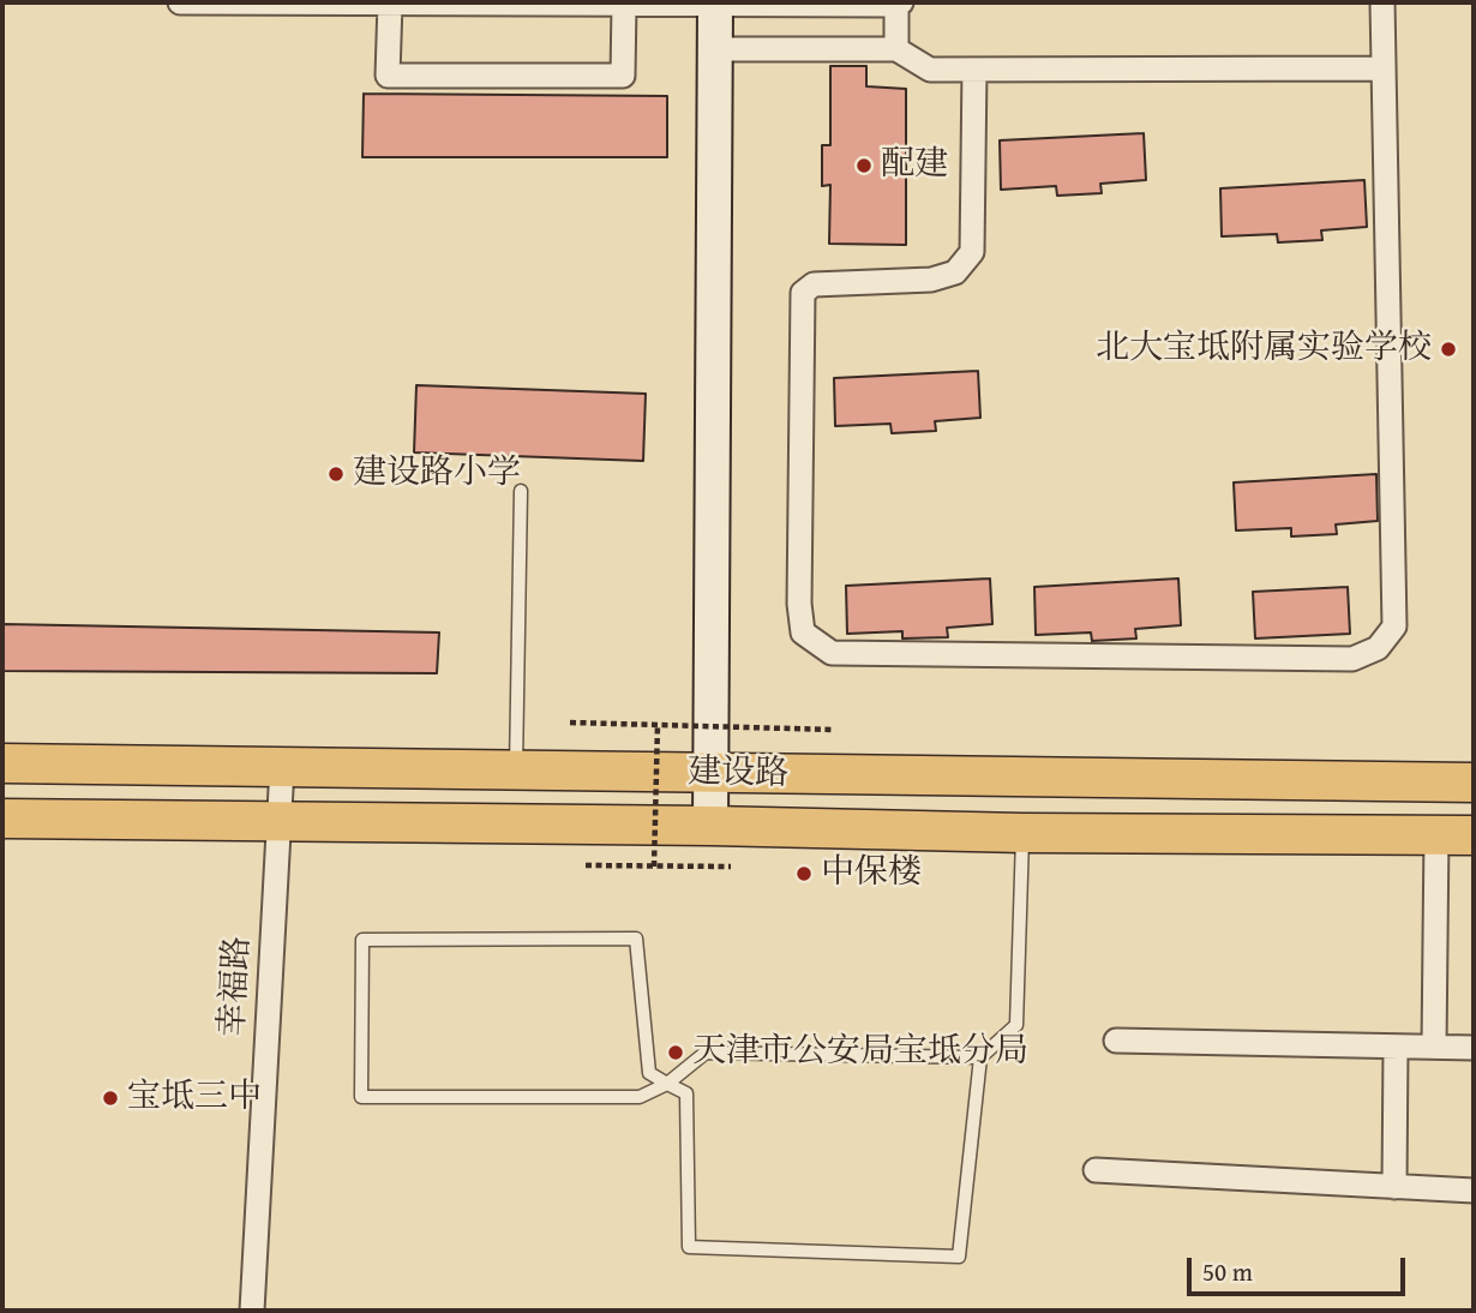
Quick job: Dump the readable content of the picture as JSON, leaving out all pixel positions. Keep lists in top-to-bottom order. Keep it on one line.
{"streets":{"main road":["建设路"],"street":["幸福路"]},"crossings":[["建设路","幸福路"]],"places":["配建","北大宝坻附属实验学校","建设路小学","中保楼","天津市公安局宝坻分局","宝坻三中"],"scale_bar":"50 m"}
